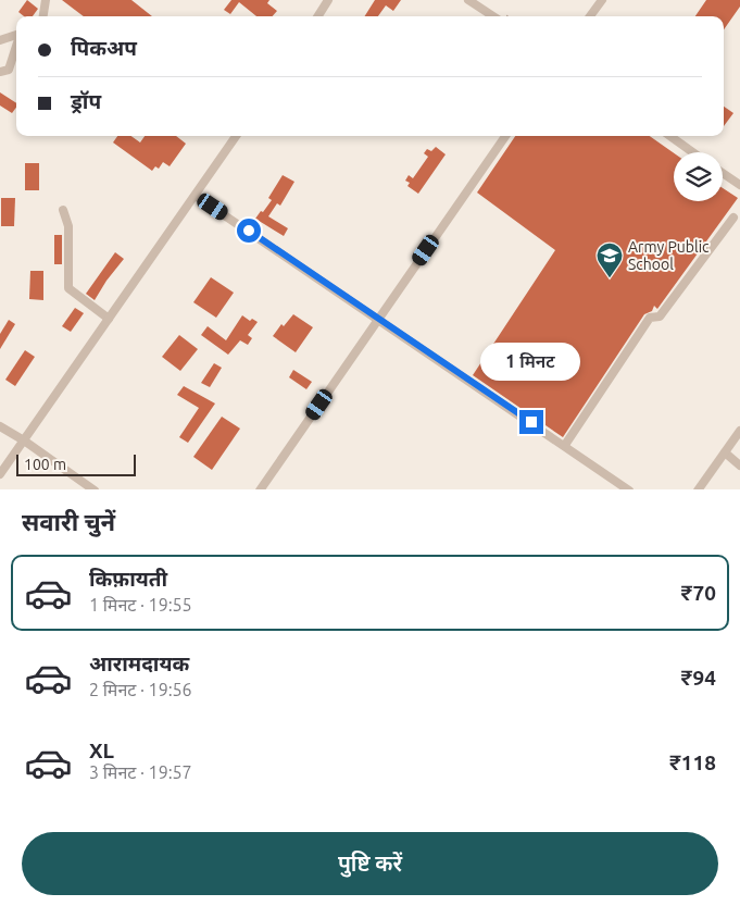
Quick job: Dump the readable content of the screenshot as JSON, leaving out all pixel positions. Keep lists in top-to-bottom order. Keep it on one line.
{"places":{"school or university":["Army Public School"]},"scale_bar":"100 m","page":{"banner":["पिकअप","ड्रॉप"],"bubble":"1 मिनट","scale":"100 m","heading":"सवारी चुनें","list":[{"name":"किफ़ायती","note":"1 मिनट · 19:55","value":"₹70"},{"name":"आरामदायक","note":"2 मिनट · 19:56","value":"₹94"},{"name":"XL","note":"3 मिनट · 19:57","value":"₹118"}],"buttons":"पुष्टि करें"}}
